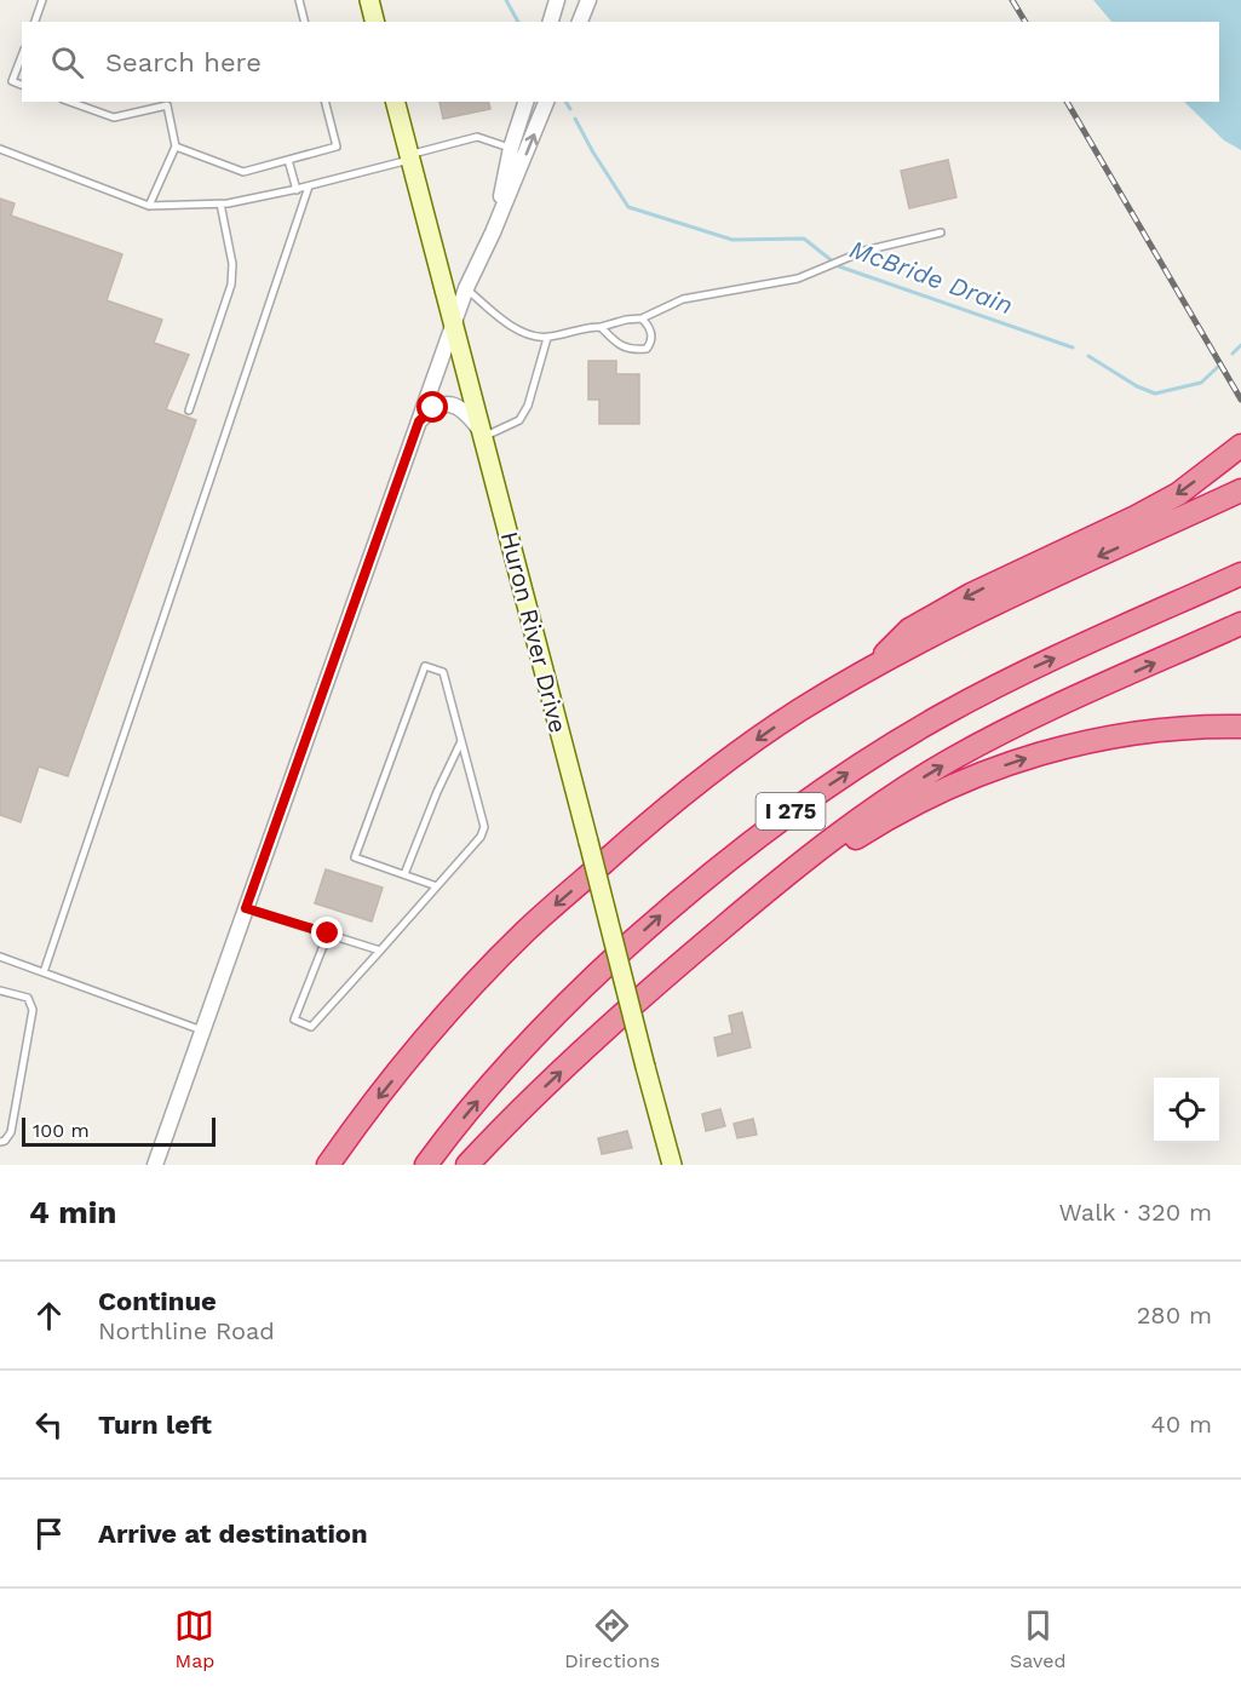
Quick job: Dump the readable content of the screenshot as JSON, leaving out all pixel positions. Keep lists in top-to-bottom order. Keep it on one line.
{"streets":{"highway":["I 275"],"main road":["Huron River Drive"]},"water":["McBride Drain"],"scale_bar":"100 m","page":{"search":"Search here","scale":"100 m","heading":["4 min","Walk · 320 m"],"list":[["Continue","Northline Road","280 m"],["Turn left","40 m"],"Arrive at destination"],"nav":["Map","Directions","Saved"]}}
